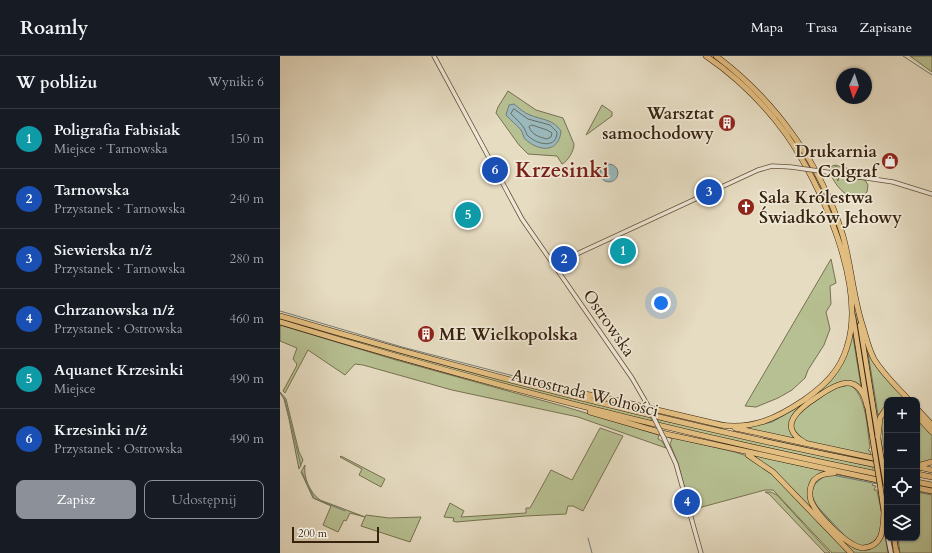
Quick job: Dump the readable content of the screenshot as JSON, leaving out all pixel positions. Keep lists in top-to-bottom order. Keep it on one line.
{"streets":{"highway":["Autostrada Wolności"],"street":["Ostrowska"]},"districts":["Krzesinki"],"places":{"building":["Warsztat samochodowy","ME Wielkopolska"],"shop":["Drukarnia Colgraf"],"church":["Sala Królestwa Świadków Jehowy"]},"scale_bar":"200 m","north":"bottom","page":{"header":"Roamly","nav":["Mapa","Trasa","Zapisane"],"heading":["W pobliżu","Wyniki: 6"],"list":[{"mark":"1","name":"Poligrafia Fabisiak","note":"Miejsce · Tarnowska","value":"150 m"},{"mark":"2","name":"Tarnowska","note":"Przystanek · Tarnowska","value":"240 m"},{"mark":"3","name":"Siewierska n/ż","note":"Przystanek · Tarnowska","value":"280 m"},{"mark":"4","name":"Chrzanowska n/ż","note":"Przystanek · Ostrowska","value":"460 m"},{"mark":"5","name":"Aquanet Krzesinki","note":"Miejsce","value":"490 m"},{"mark":"6","name":"Krzesinki n/ż","note":"Przystanek · Ostrowska","value":"490 m"}],"pins":["6","3","5","1","2","4"],"map_buttons":["+","−"],"buttons":["Zapisz","Udostępnij"],"scale":"200 m"}}
